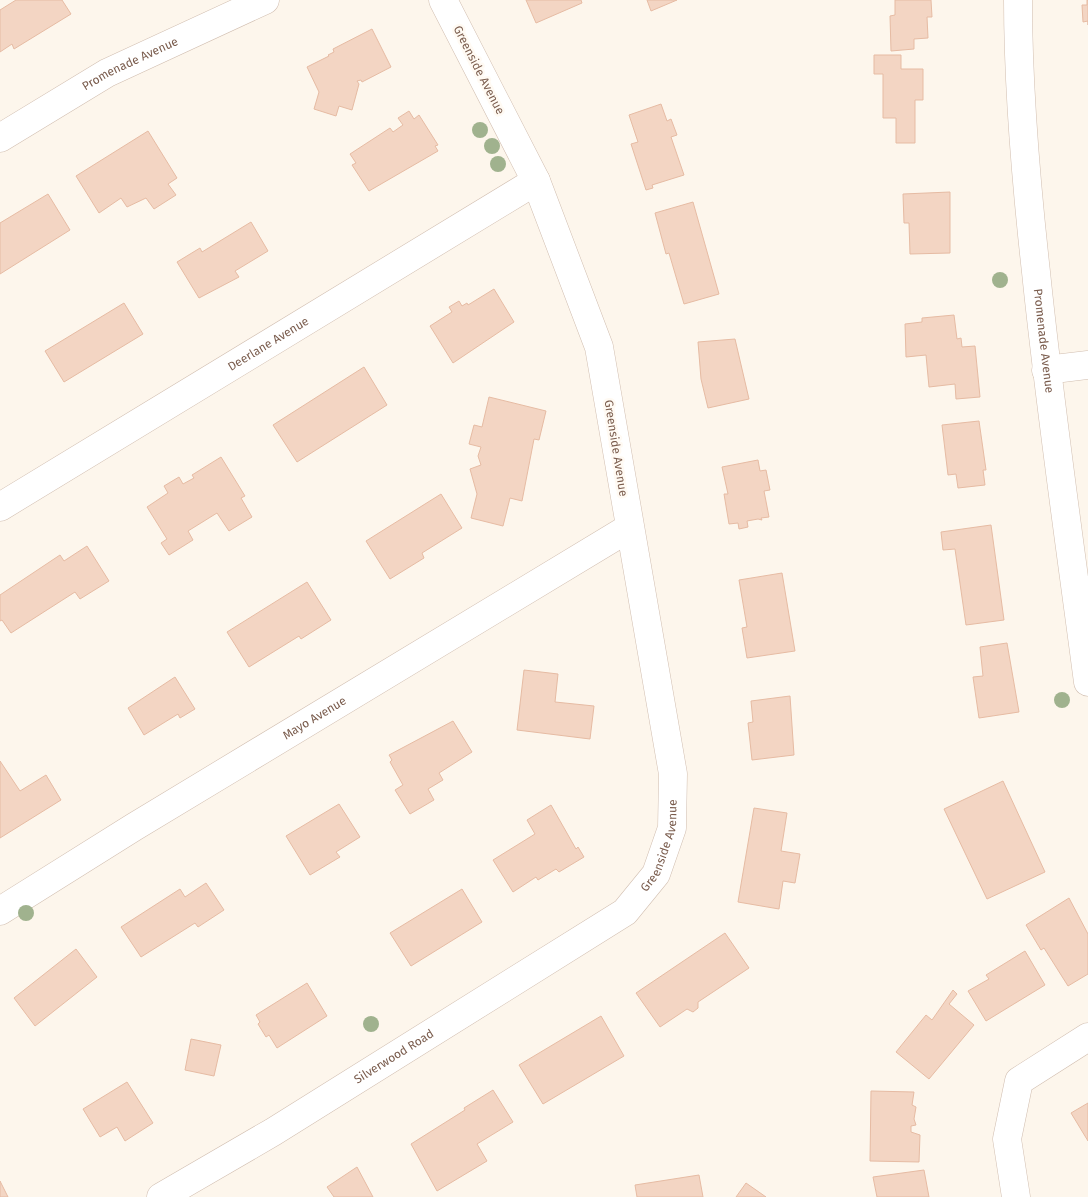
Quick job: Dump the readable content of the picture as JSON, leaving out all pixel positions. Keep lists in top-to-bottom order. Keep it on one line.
{"streets":{"street":["Promenade Avenue","Greenside Avenue","Deerlane Avenue","Mayo Avenue","Silverwood Road"]},"crossings":[["Greenside Avenue","Deerlane Avenue"],["Greenside Avenue","Mayo Avenue"],["Greenside Avenue","Silverwood Road"]]}
